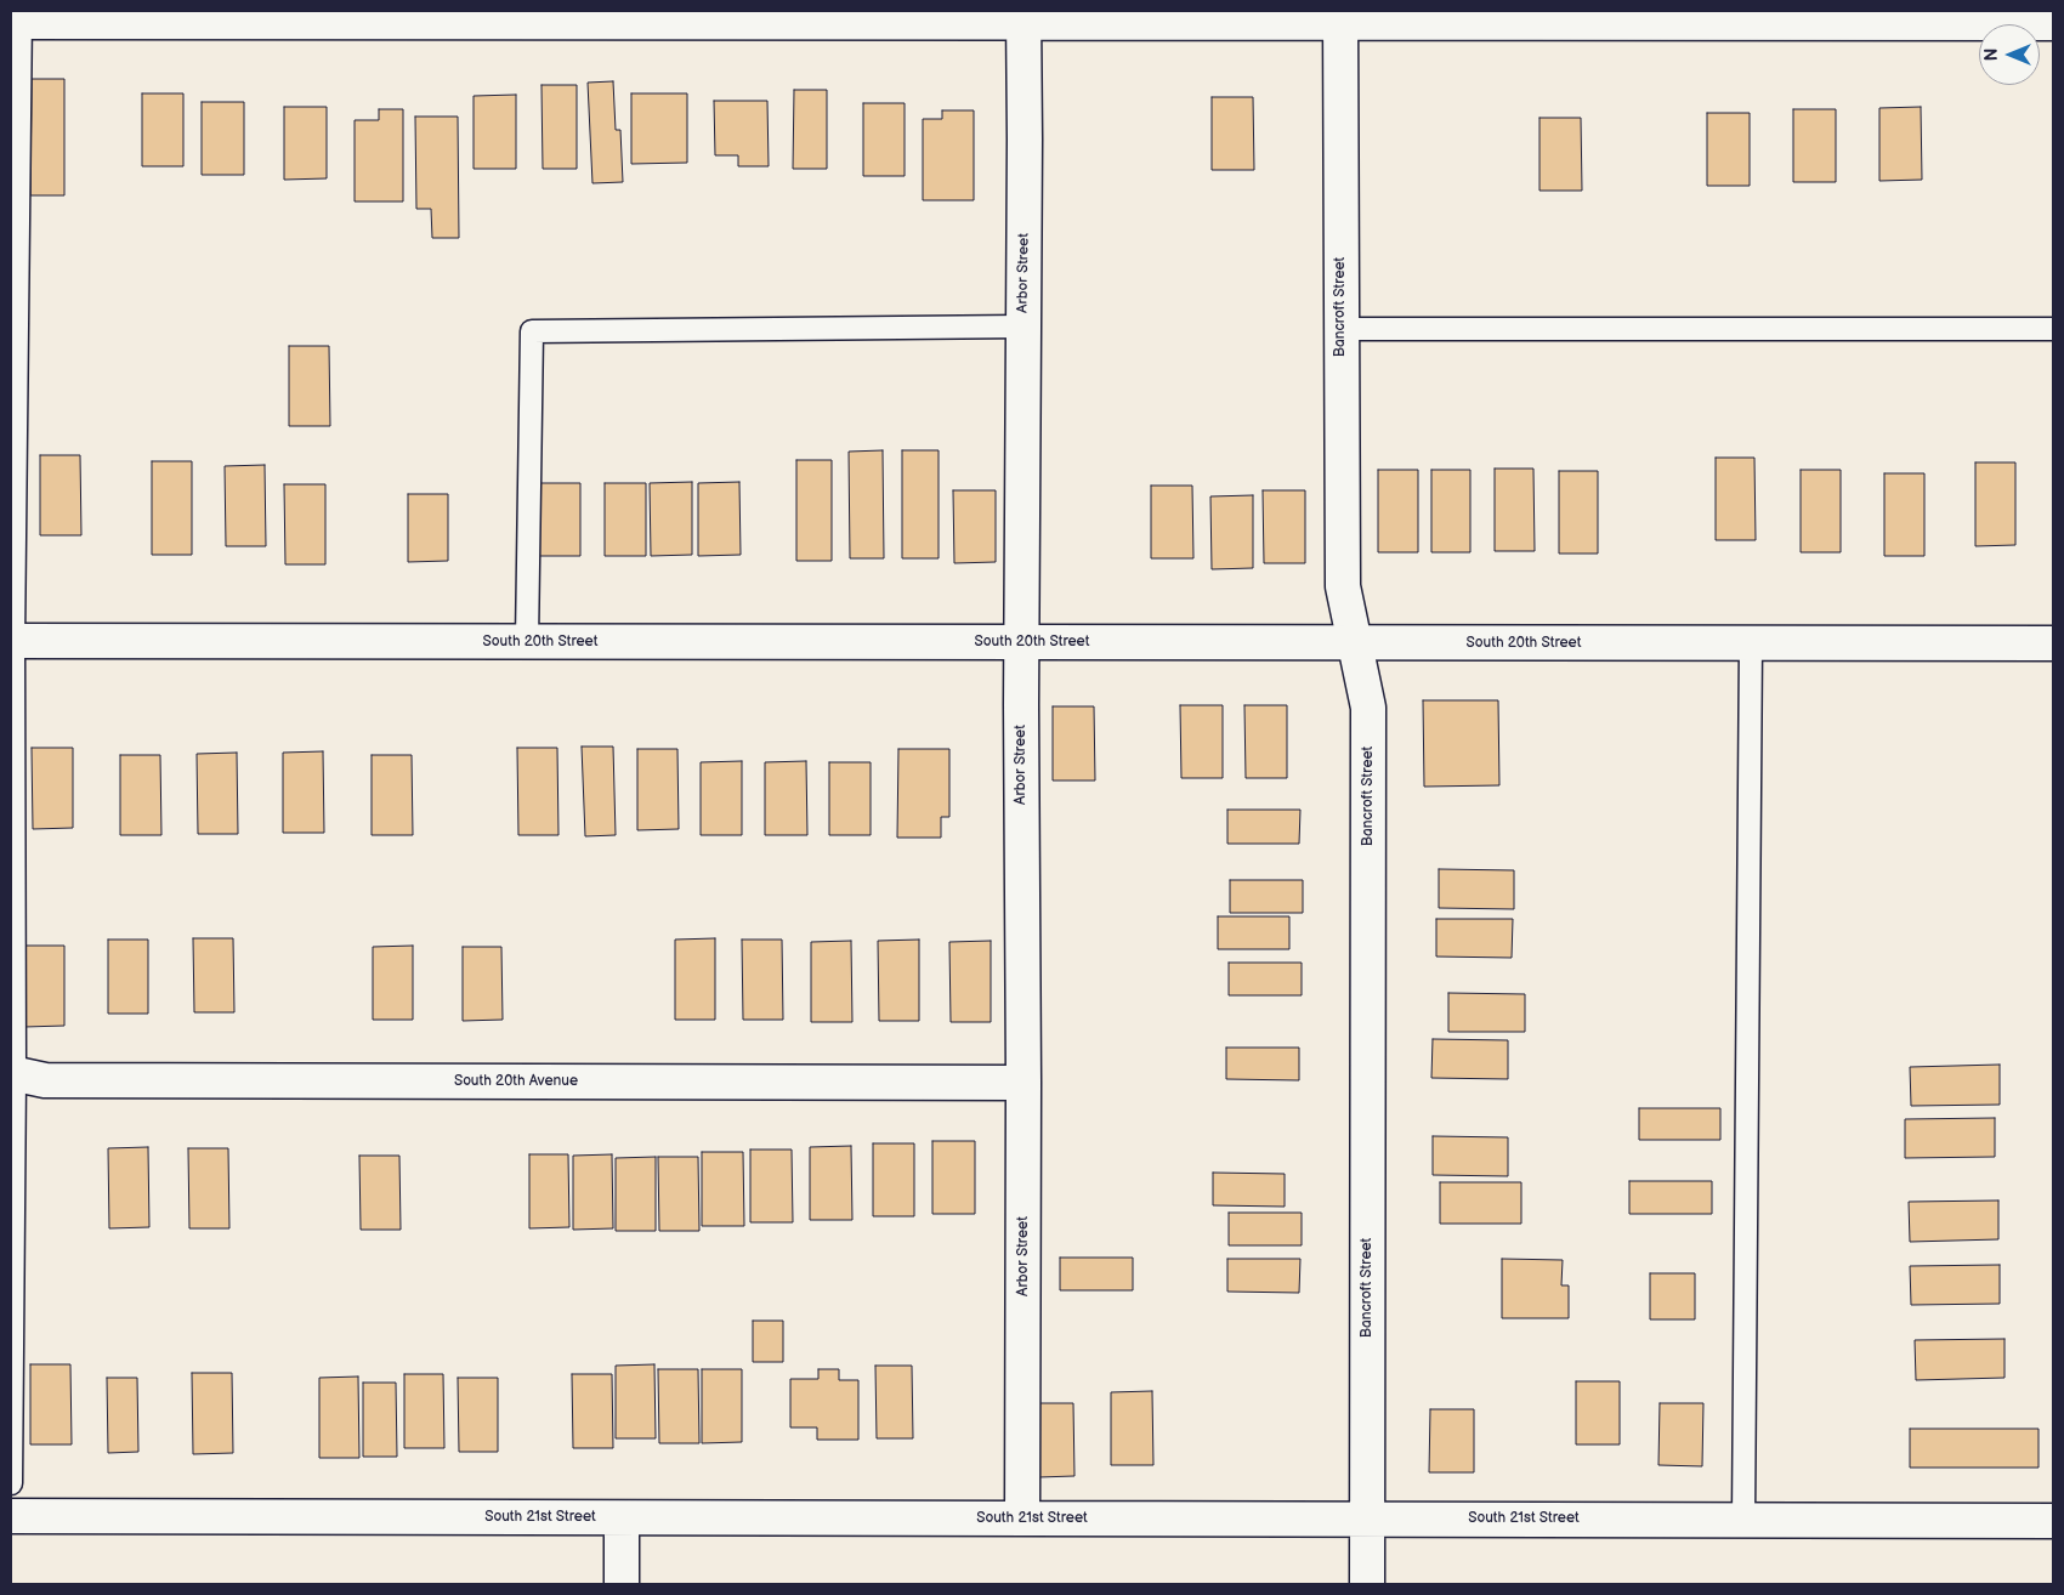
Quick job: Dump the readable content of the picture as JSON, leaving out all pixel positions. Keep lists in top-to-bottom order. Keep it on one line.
{"streets":{"street":["Arbor Street","Bancroft Street","South 20th Street","South 20th Avenue","South 21st Street"]},"crossings":[["Arbor Street","South 20th Street"],["Arbor Street","South 20th Avenue"],["Arbor Street","South 21st Street"],["Bancroft Street","South 20th Street"],["Bancroft Street","South 21st Street"]],"north":"left"}
